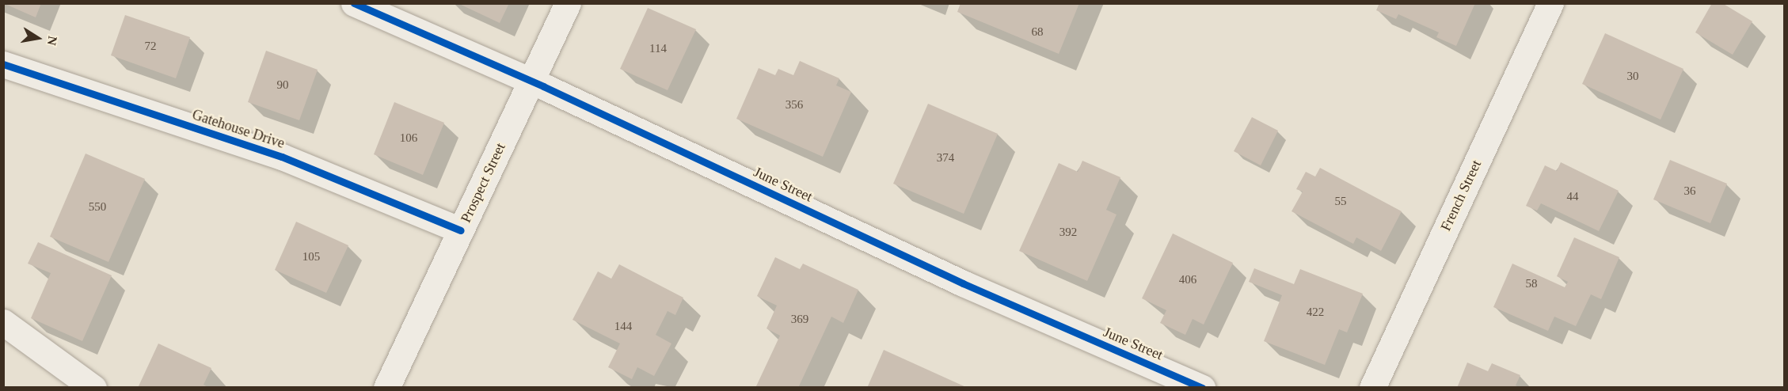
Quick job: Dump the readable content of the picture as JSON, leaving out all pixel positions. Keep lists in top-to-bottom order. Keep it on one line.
{"streets":{"street":["Gatehouse Drive","Prospect Street","June Street","French Street"]},"crossings":[["Gatehouse Drive","Prospect Street"],["Prospect Street","June Street"]],"house_numbers":["68","72","114","30","90","356","106","374","36","44","55","550","392","105","406","58","422","369","144"],"north":"right"}
